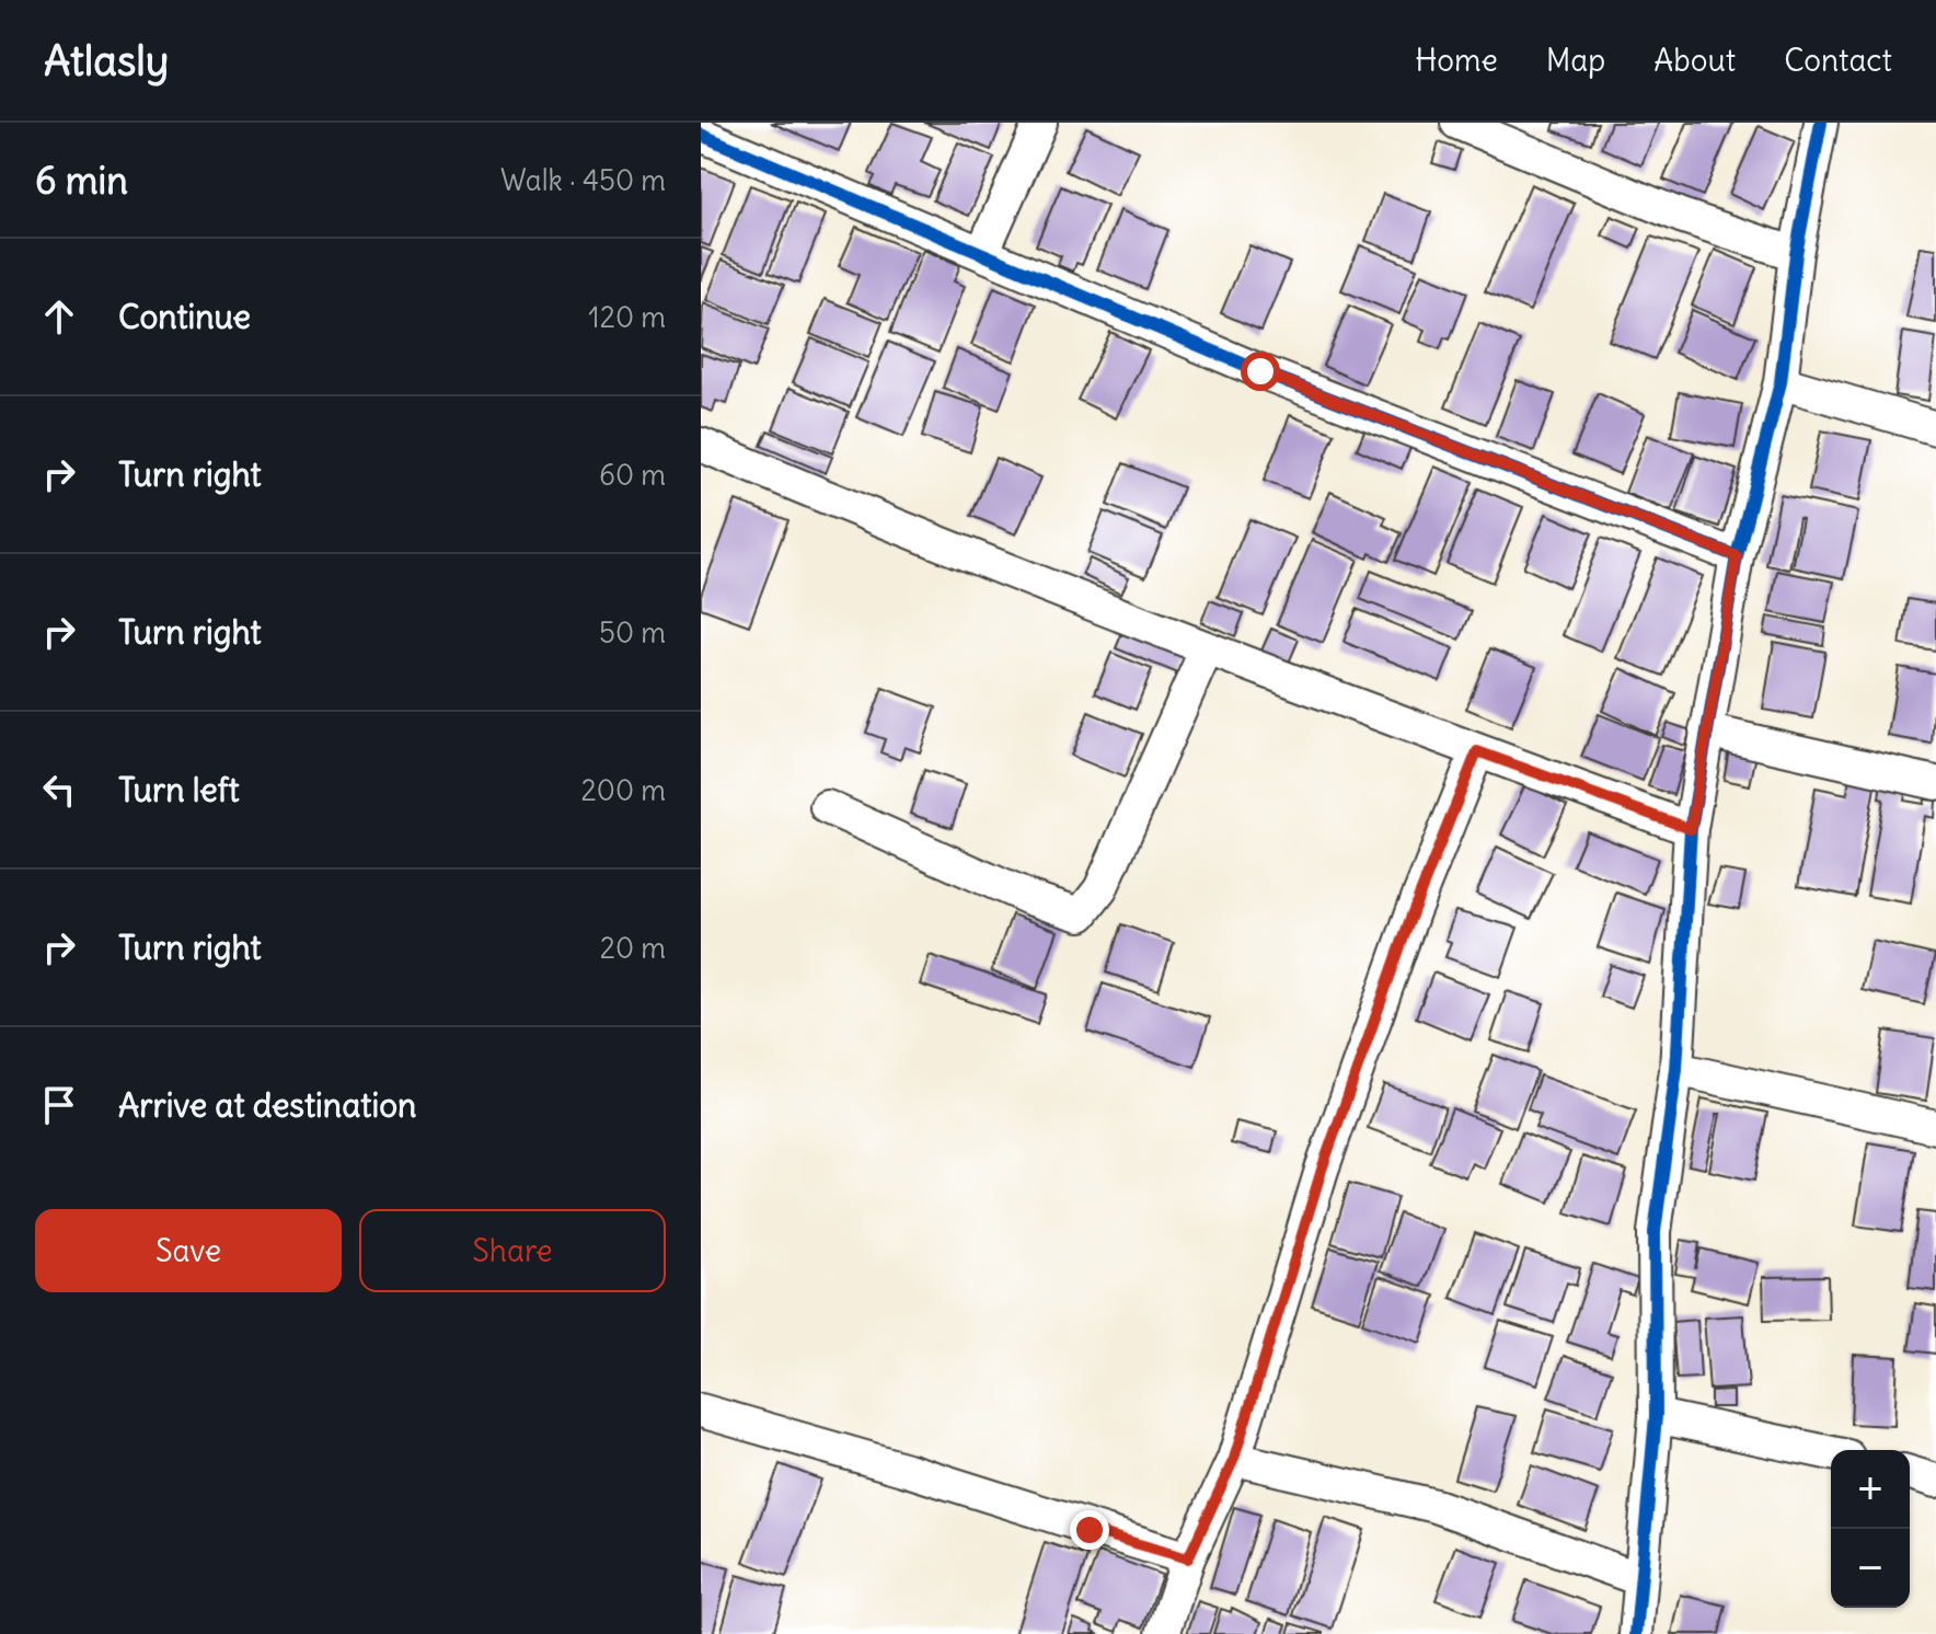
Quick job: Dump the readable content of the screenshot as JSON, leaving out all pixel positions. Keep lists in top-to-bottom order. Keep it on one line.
{"page":{"header":"Atlasly","nav":["Home","Map","About","Contact"],"heading":["6 min","Walk · 450 m"],"list":[["Continue","120 m"],["Turn right","60 m"],["Turn right","50 m"],["Turn left","200 m"],["Turn right","20 m"],"Arrive at destination"],"buttons":["Save","Share"],"map_buttons":["+","−"]}}
